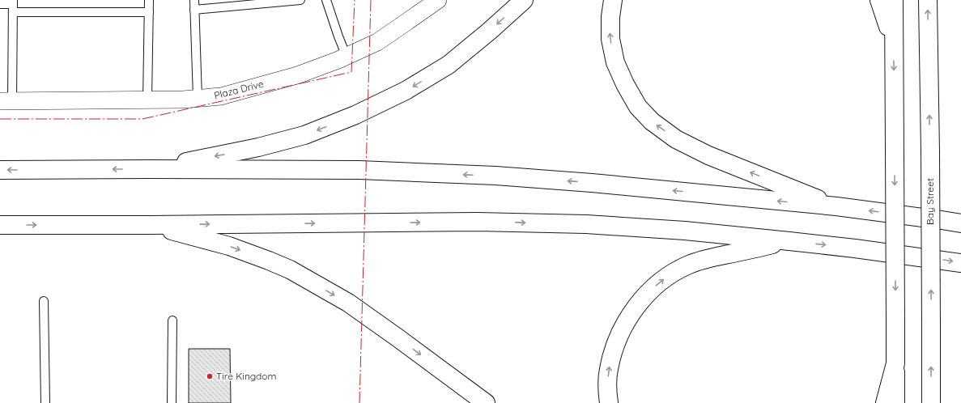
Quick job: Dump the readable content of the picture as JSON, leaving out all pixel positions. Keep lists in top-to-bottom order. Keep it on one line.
{"streets":{"main road":["Bay Street"],"street":["Plaza Drive"]},"places":["Tire Kingdom"]}
